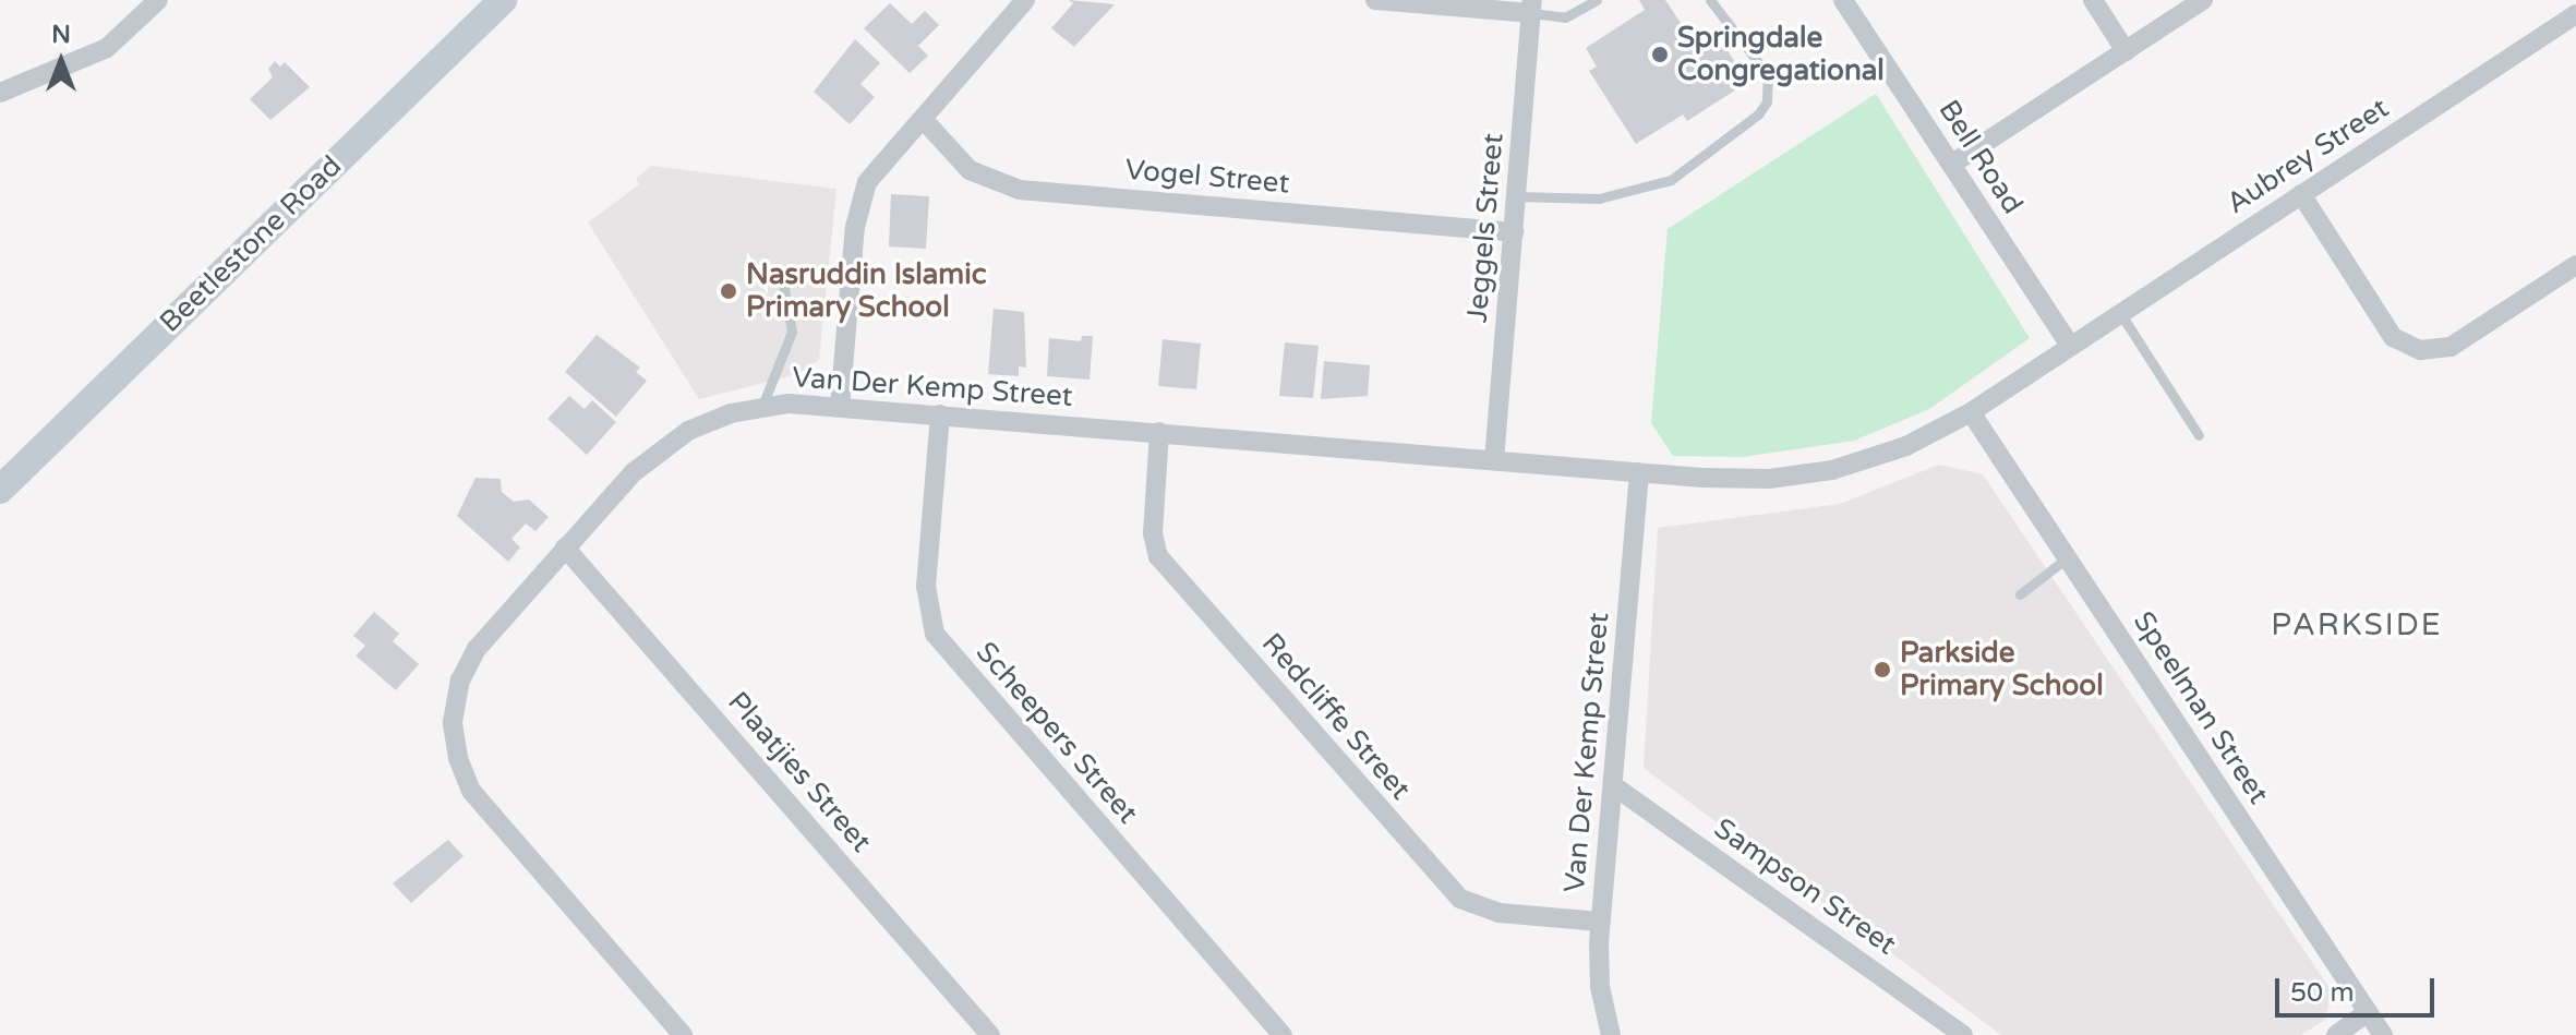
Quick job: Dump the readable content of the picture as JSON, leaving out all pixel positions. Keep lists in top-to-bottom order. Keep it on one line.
{"streets":{"street":["Aubrey Street","Bell Road","Vogel Street","Jeggels Street","Beetlestone Road","Van Der Kemp Street","Speelman Street","Redcliffe Street","Scheepers Street","Plaatjies Street","Sampson Street"]},"crossings":[["Aubrey Street","Bell Road"],["Aubrey Street","Van Der Kemp Street"],["Bell Road","Van Der Kemp Street"],["Vogel Street","Jeggels Street"],["Jeggels Street","Van Der Kemp Street"],["Van Der Kemp Street","Speelman Street"],["Van Der Kemp Street","Redcliffe Street"],["Van Der Kemp Street","Scheepers Street"],["Van Der Kemp Street","Plaatjies Street"],["Van Der Kemp Street","Sampson Street"]],"districts":["PARKSIDE"],"places":["Springdale Congregational","Nasruddin Islamic Primary School","Parkside Primary School"],"scale_bar":"50 m","north":"top"}
